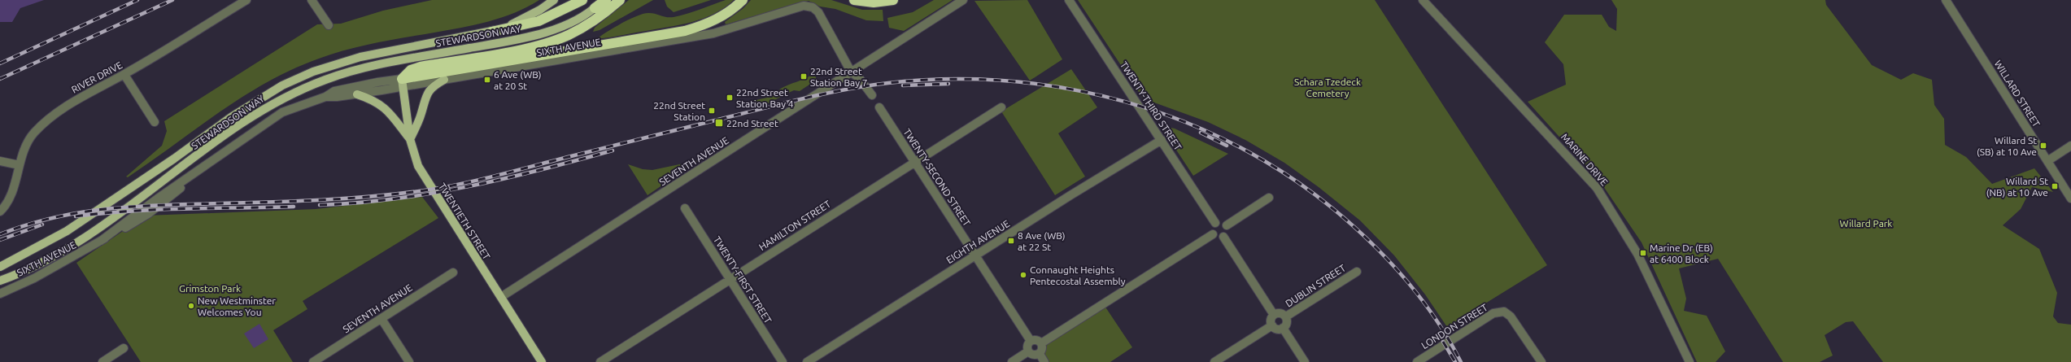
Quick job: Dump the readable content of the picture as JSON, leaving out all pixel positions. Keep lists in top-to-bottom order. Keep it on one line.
{"streets":{"main road":["STEWARDSON WAY","TWENTIETH STREET"],"street":["SIXTH AVENUE","RIVER DRIVE","WILLARD STREET","TWENTY-THIRD STREET","MARINE DRIVE","SEVENTH AVENUE","TWENTY-SECOND STREET","HAMILTON STREET","EIGHTH AVENUE","TWENTY-FIRST STREET","DUBLIN STREET","LONDON STREET"]},"crossings":[["SIXTH AVENUE","SEVENTH AVENUE"],["SIXTH AVENUE","TWENTIETH STREET"],["TWENTY-THIRD STREET","EIGHTH AVENUE"],["SEVENTH AVENUE","TWENTIETH STREET"],["TWENTY-SECOND STREET","HAMILTON STREET"],["TWENTY-SECOND STREET","EIGHTH AVENUE"],["HAMILTON STREET","TWENTY-FIRST STREET"]],"parks":["Schara Tzedeck Cemetery","Willard Park","Grimston Park"],"places":{"transit":["22nd Street Station Bay 7","6 Ave (WB) at 20 St","22nd Street Station Bay 4","22nd Street Station","22nd Street","Willard St (SB) at 10 Ave","Willard St (NB) at 10 Ave","8 Ave (WB) at 22 St","Marine Dr (EB) at 6400 Block"],"other":["Connaught Heights Pentecostal Assembly","New Westminster Welcomes You"]}}
